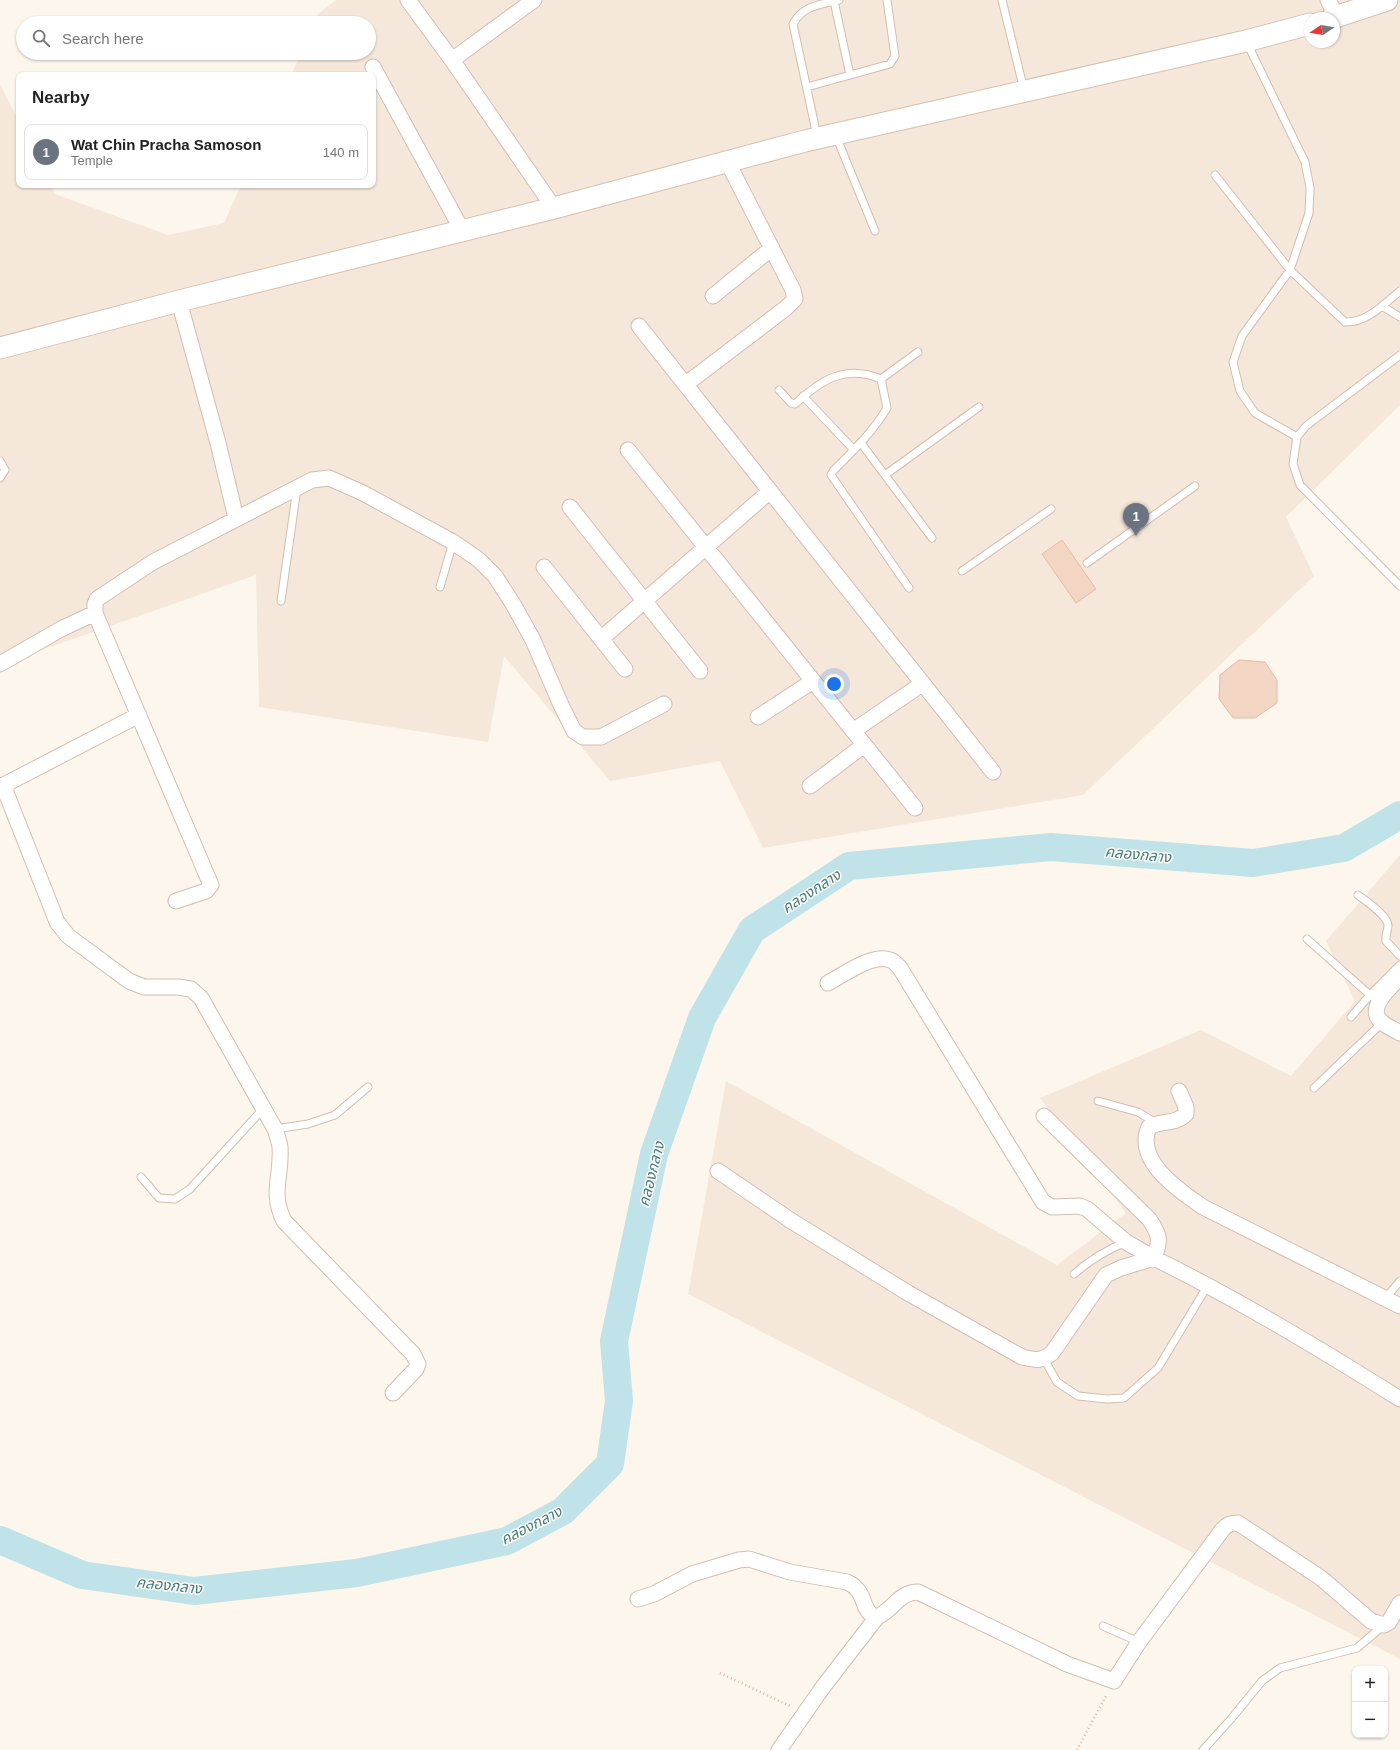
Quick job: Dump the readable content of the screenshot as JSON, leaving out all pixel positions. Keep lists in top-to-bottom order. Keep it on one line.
{"water":["คลองกลาง"],"north":"left","page":{"search":"Search here","heading":"Nearby","list":[{"mark":"1","name":"Wat Chin Pracha Samoson","note":"Temple","value":"140 m"}],"pins":"1","map_buttons":["+","−"]}}
